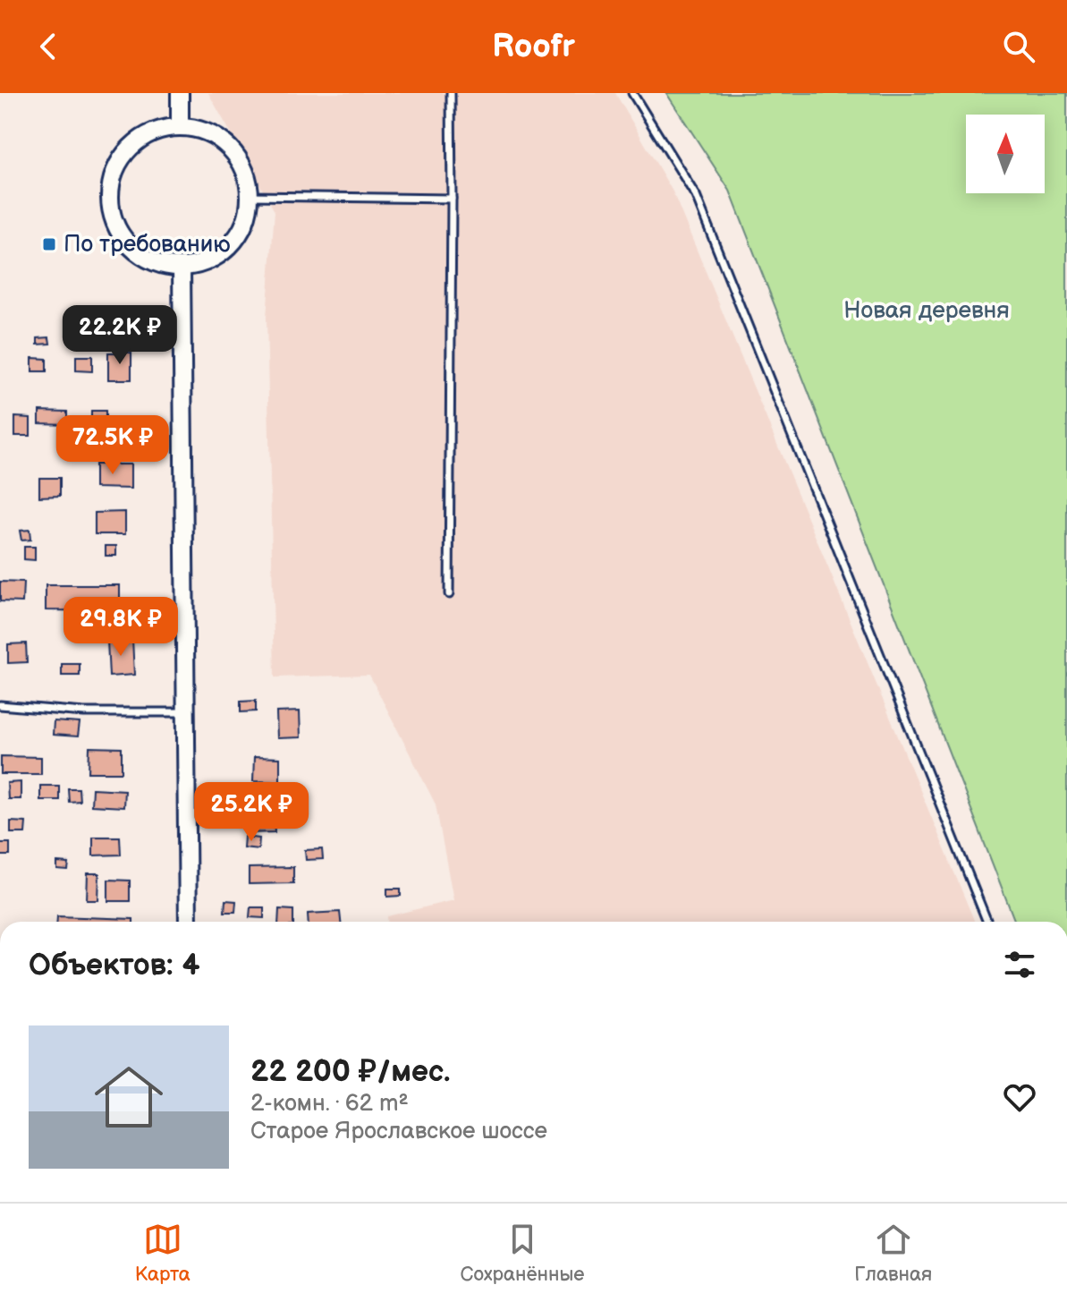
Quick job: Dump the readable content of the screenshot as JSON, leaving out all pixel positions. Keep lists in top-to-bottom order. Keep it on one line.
{"parks":["Новая деревня"],"places":{"transit":["По требованию"]},"north":"top","page":{"header":"Roofr","price":["22.2K ₽","72.5K ₽","29.8K ₽","25.2K ₽"],"heading":"Объектов: 4","list":[{"name":"22 200 ₽/мес.","note":"2-комн. · 62 m² · Старое Ярославское шоссе"}],"tabs":["Карта","Сохранённые","Главная"]}}
